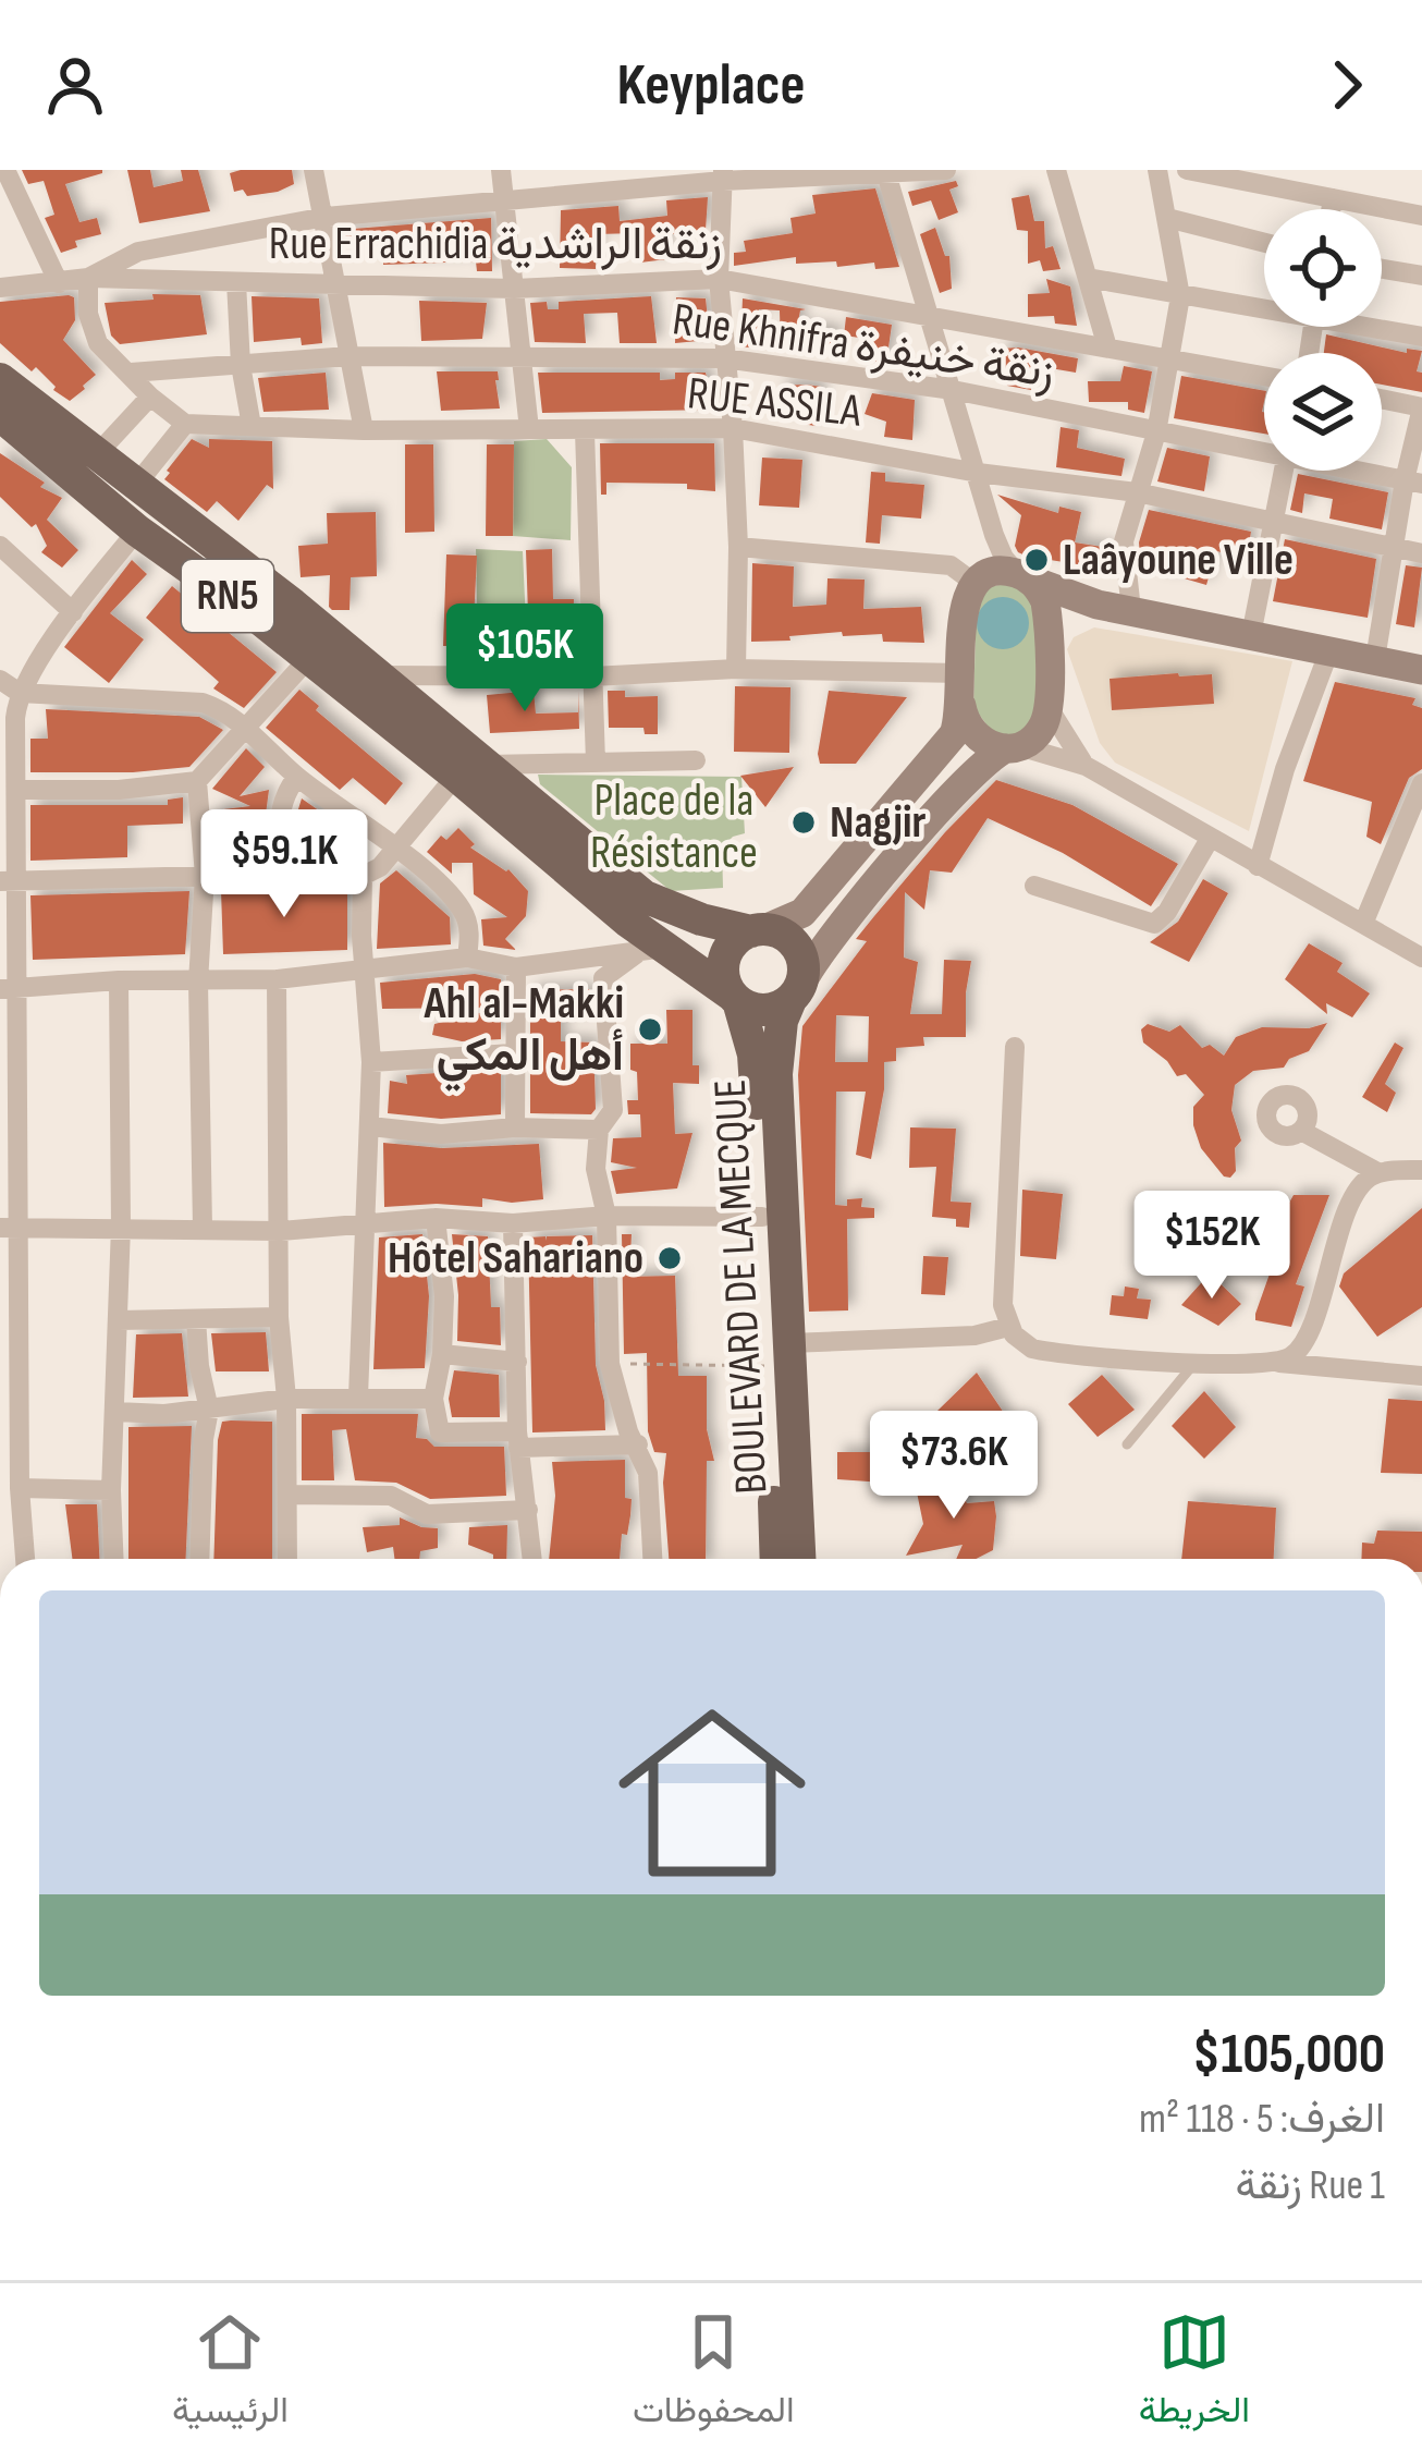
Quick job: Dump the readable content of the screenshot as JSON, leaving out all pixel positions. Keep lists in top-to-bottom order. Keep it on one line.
{"streets":{"main road":["RN5","BOULEVARD DE LA MECQUE"],"street":["Rue Errachidia زنقة الراشدية","Rue Khnifra زنقة خنيفرة","RUE ASSILA"]},"crossings":[["RN5","BOULEVARD DE LA MECQUE"]],"parks":["Place de la Résistance"],"places":["Laâyoune Ville","Nagjir","Ahl al-Makki أهل المكي","Hôtel Sahariano"],"page":{"header":"Keyplace","price":["$105K","$59.1K","$152K","$73.6K"],"list":[{"name":"$105,000","note":"الغرف: 5 · 118 m² · Rue 1 زنقة"}],"tabs":["الخريطة","المحفوظات","الرئيسية"]}}
